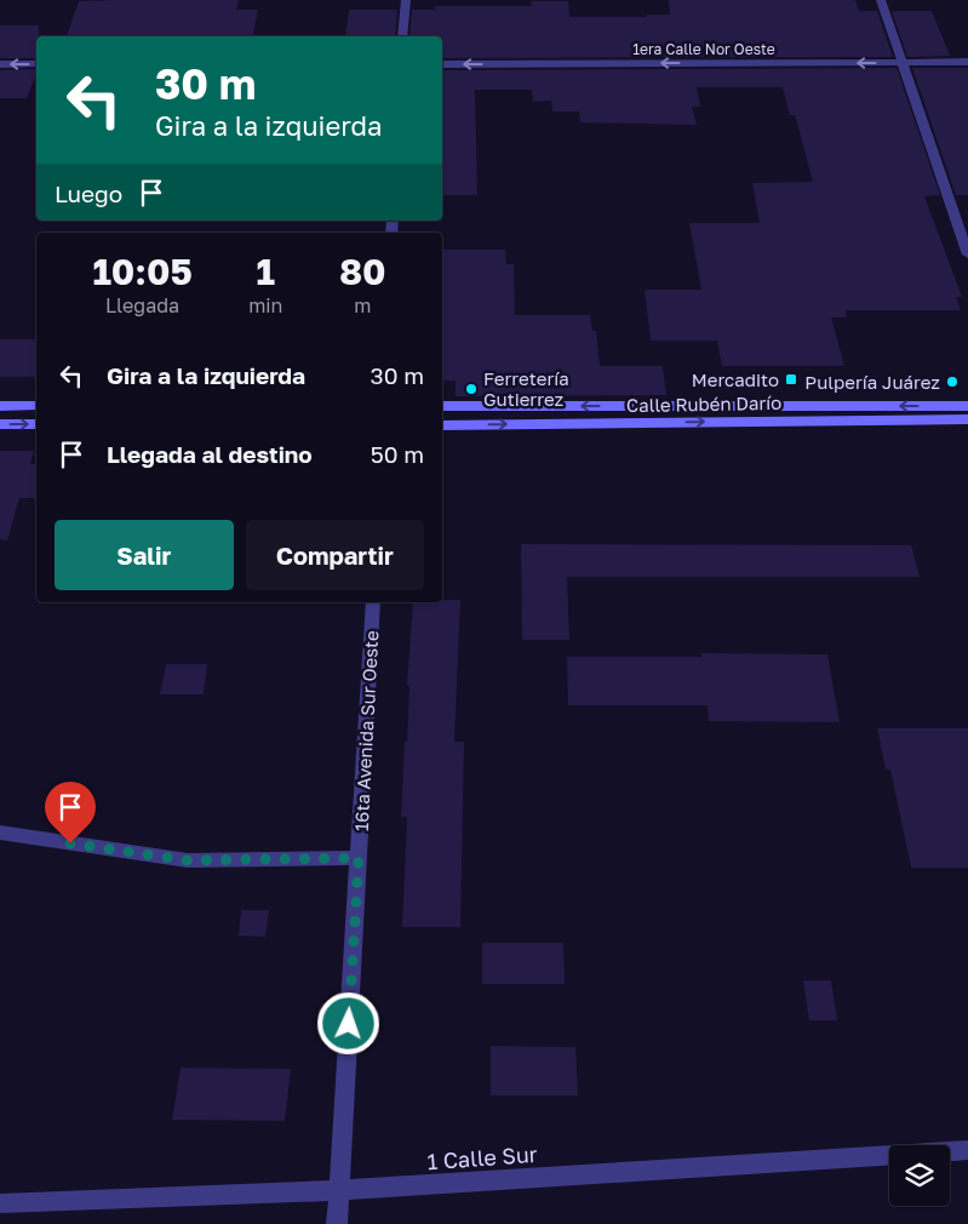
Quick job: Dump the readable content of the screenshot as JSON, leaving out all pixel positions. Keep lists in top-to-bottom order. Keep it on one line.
{"streets":{"street":["1era Calle Nor Oeste","Calle Rubén Darío","16ta Avenida Sur Oeste","1 Calle Sur"]},"crossings":[["16ta Avenida Sur Oeste","1 Calle Sur"]],"one_way":["1era Calle Nor Oeste"],"places":{"transit":["Mercadito"],"other":["Pulpería Juárez","Ferretería Gutierrez"]},"page":{"turn":["30 m","Gira a la izquierda"],"then":"Luego","eta":["10:05","Llegada","1","min","80","m"],"list":[{"name":"Gira a la izquierda","value":"30 m"},{"name":"Llegada al destino","value":"50 m"}],"buttons":["Salir","Compartir"]}}
